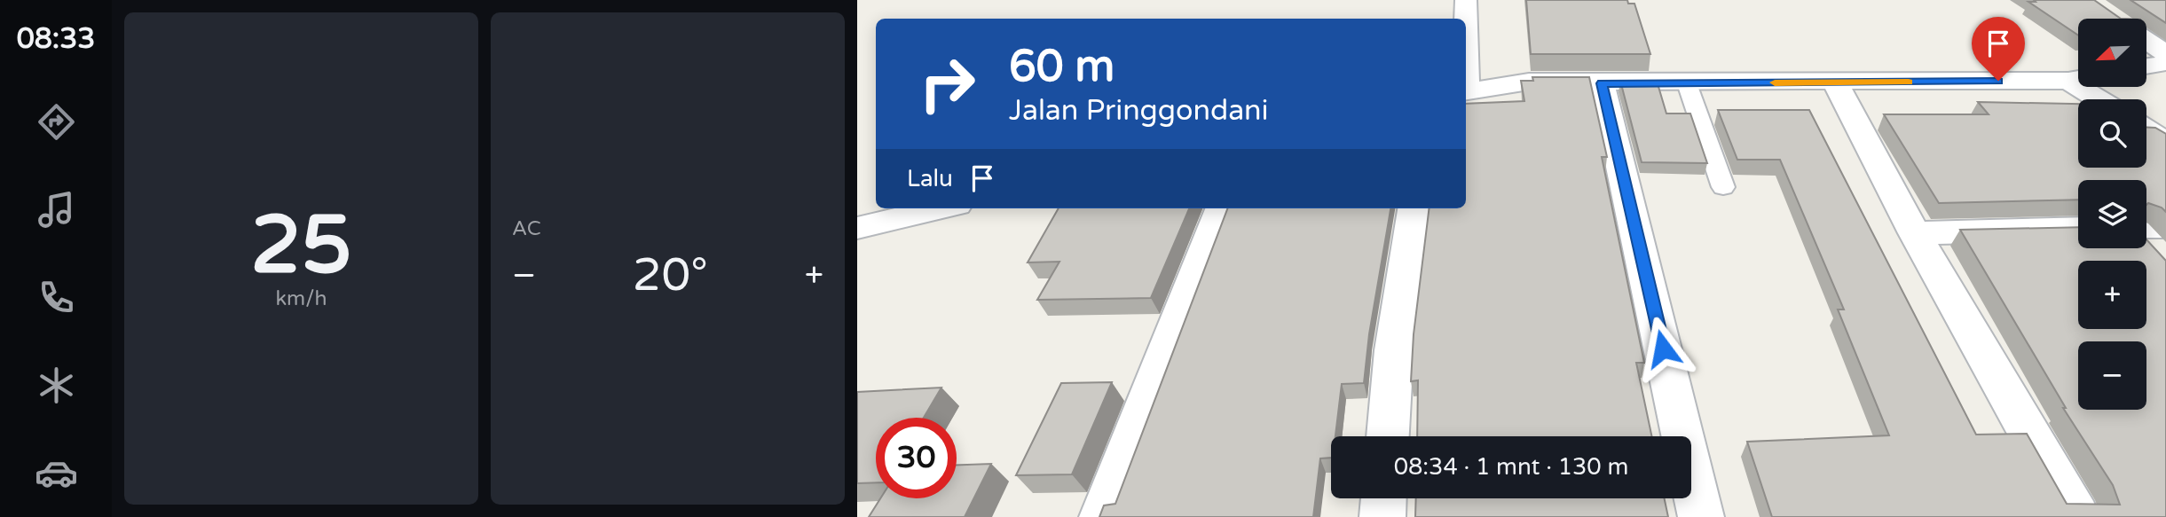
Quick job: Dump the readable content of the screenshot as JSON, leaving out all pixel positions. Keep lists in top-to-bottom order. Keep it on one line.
{"north":"bottom left","page":{"tabs":"08:33","tile":[["25","km/h"],"AC"],"map_buttons":["+","−"],"turn":["60 m","Jalan Pringgondani"],"then":"Lalu","heat":["−","20°","+"],"limit":"30","trip":"08:34 · 1 mnt · 130 m"}}
